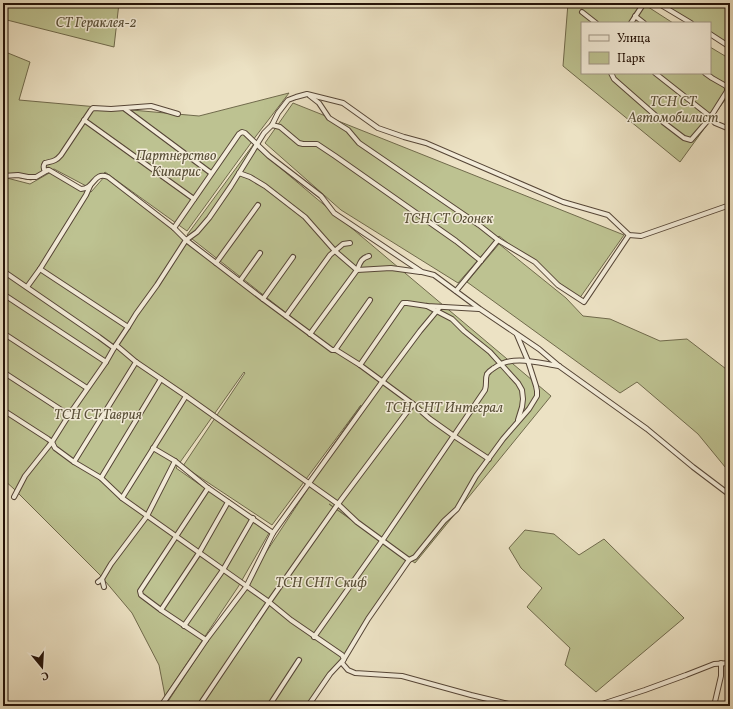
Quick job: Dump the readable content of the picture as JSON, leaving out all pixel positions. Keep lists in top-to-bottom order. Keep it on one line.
{"parks":["СТ Гераклея-2","ТСН СТ Автомобилист","Партнерство Кипарис","ТСН СТ Огонек","ТСН СНТ Интеграл","ТСН СТ Таврия","ТСН СНТ Скиф"],"legend":["Улица","Парк"],"north":"bottom"}
